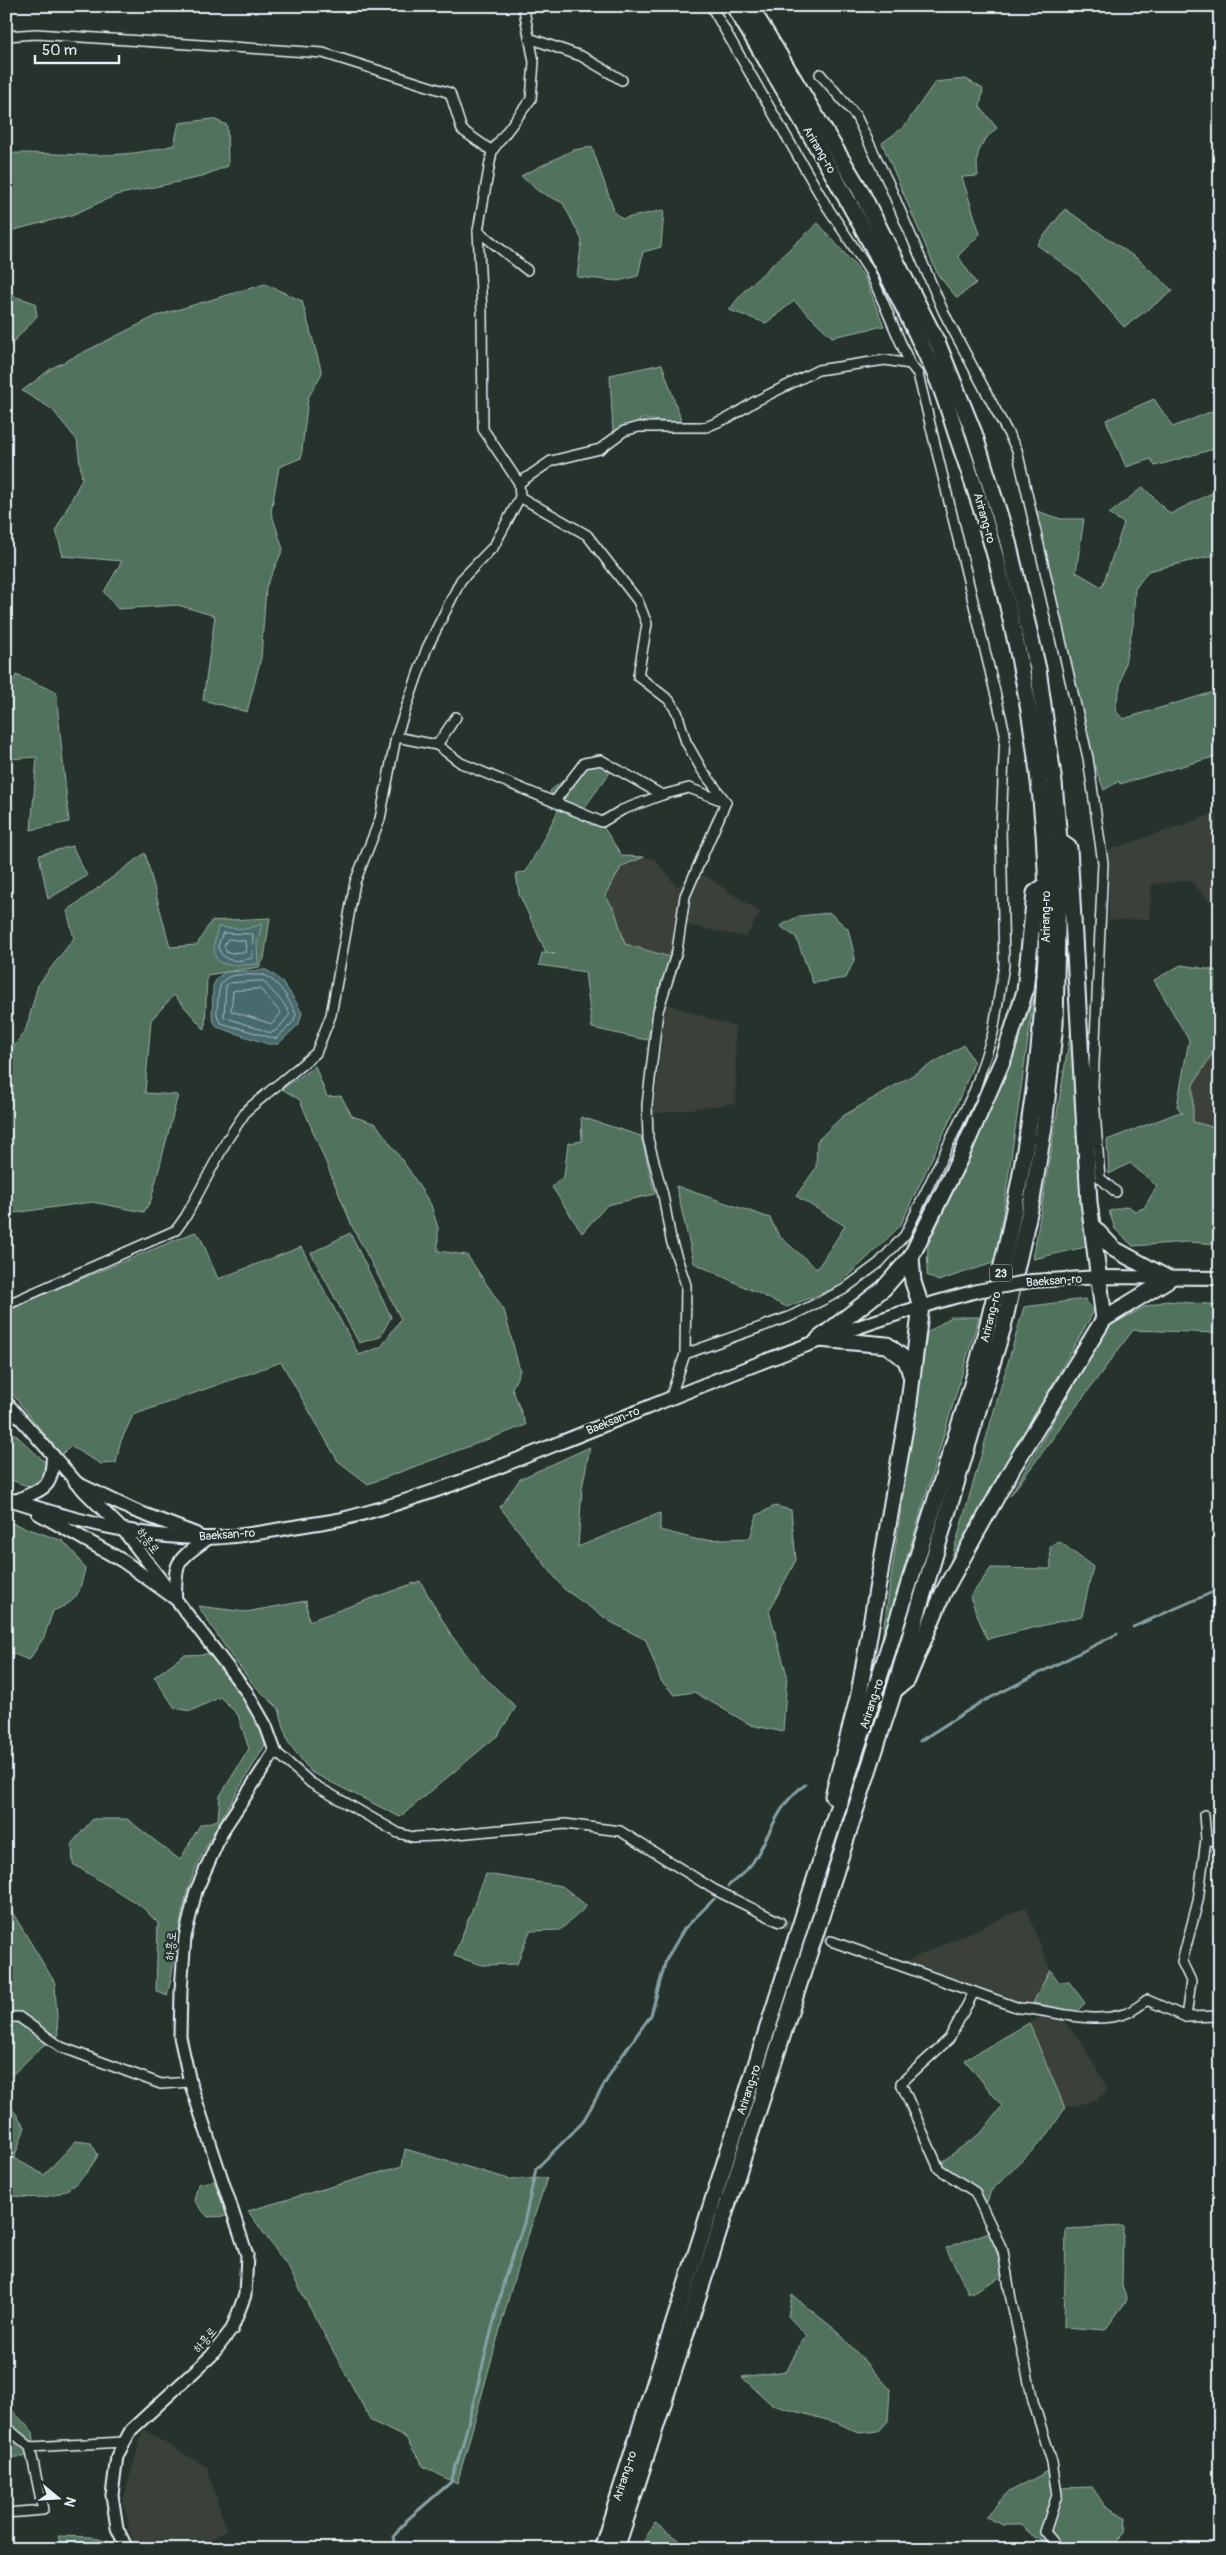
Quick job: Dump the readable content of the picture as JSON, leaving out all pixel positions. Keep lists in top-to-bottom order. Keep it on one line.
{"streets":{"highway":["Arirang-ro","23"],"main road":["Baeksan-ro"],"street":["하흥로"]},"crossings":[["Baeksan-ro","하흥로"]],"scale_bar":"50 m","north":"right"}
